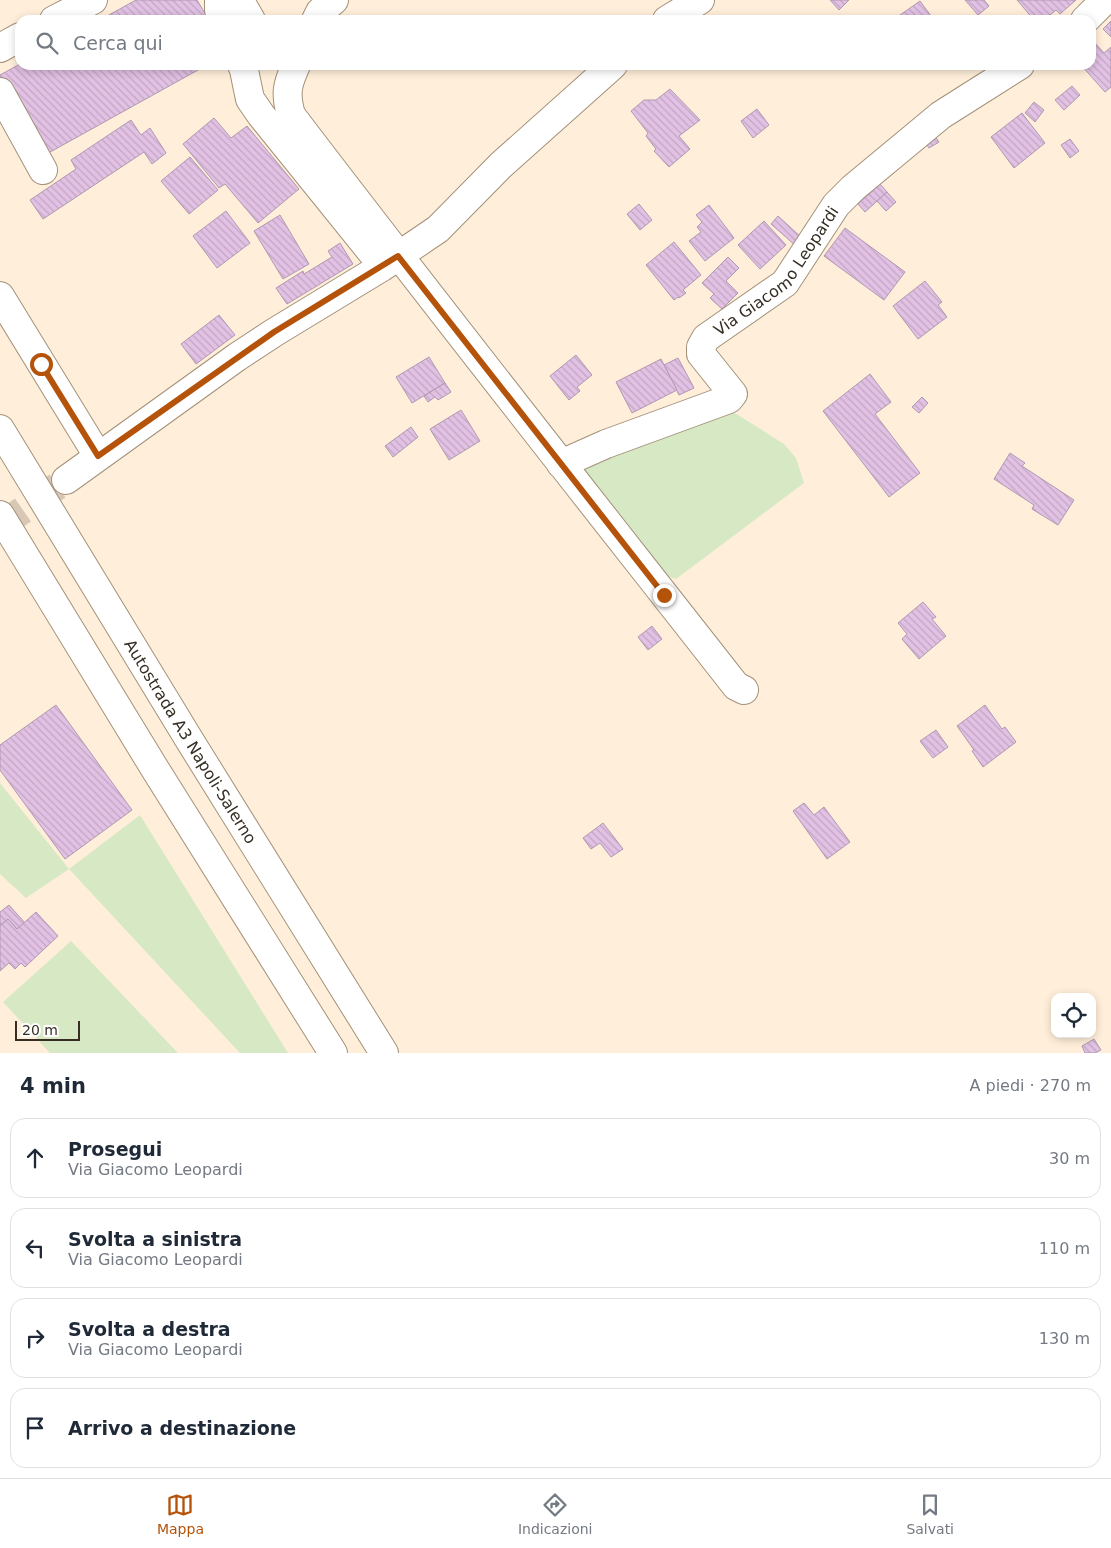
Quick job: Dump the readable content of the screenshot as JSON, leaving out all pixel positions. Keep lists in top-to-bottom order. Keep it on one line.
{"streets":{"main road":["Via Giacomo Leopardi","Autostrada A3 Napoli-Salerno"]},"scale_bar":"20 m","page":{"search":"Cerca qui","scale":"20 m","heading":["4 min","A piedi · 270 m"],"list":[["Prosegui","Via Giacomo Leopardi","30 m"],["Svolta a sinistra","Via Giacomo Leopardi","110 m"],["Svolta a destra","Via Giacomo Leopardi","130 m"],"Arrivo a destinazione"],"nav":["Mappa","Indicazioni","Salvati"]}}
